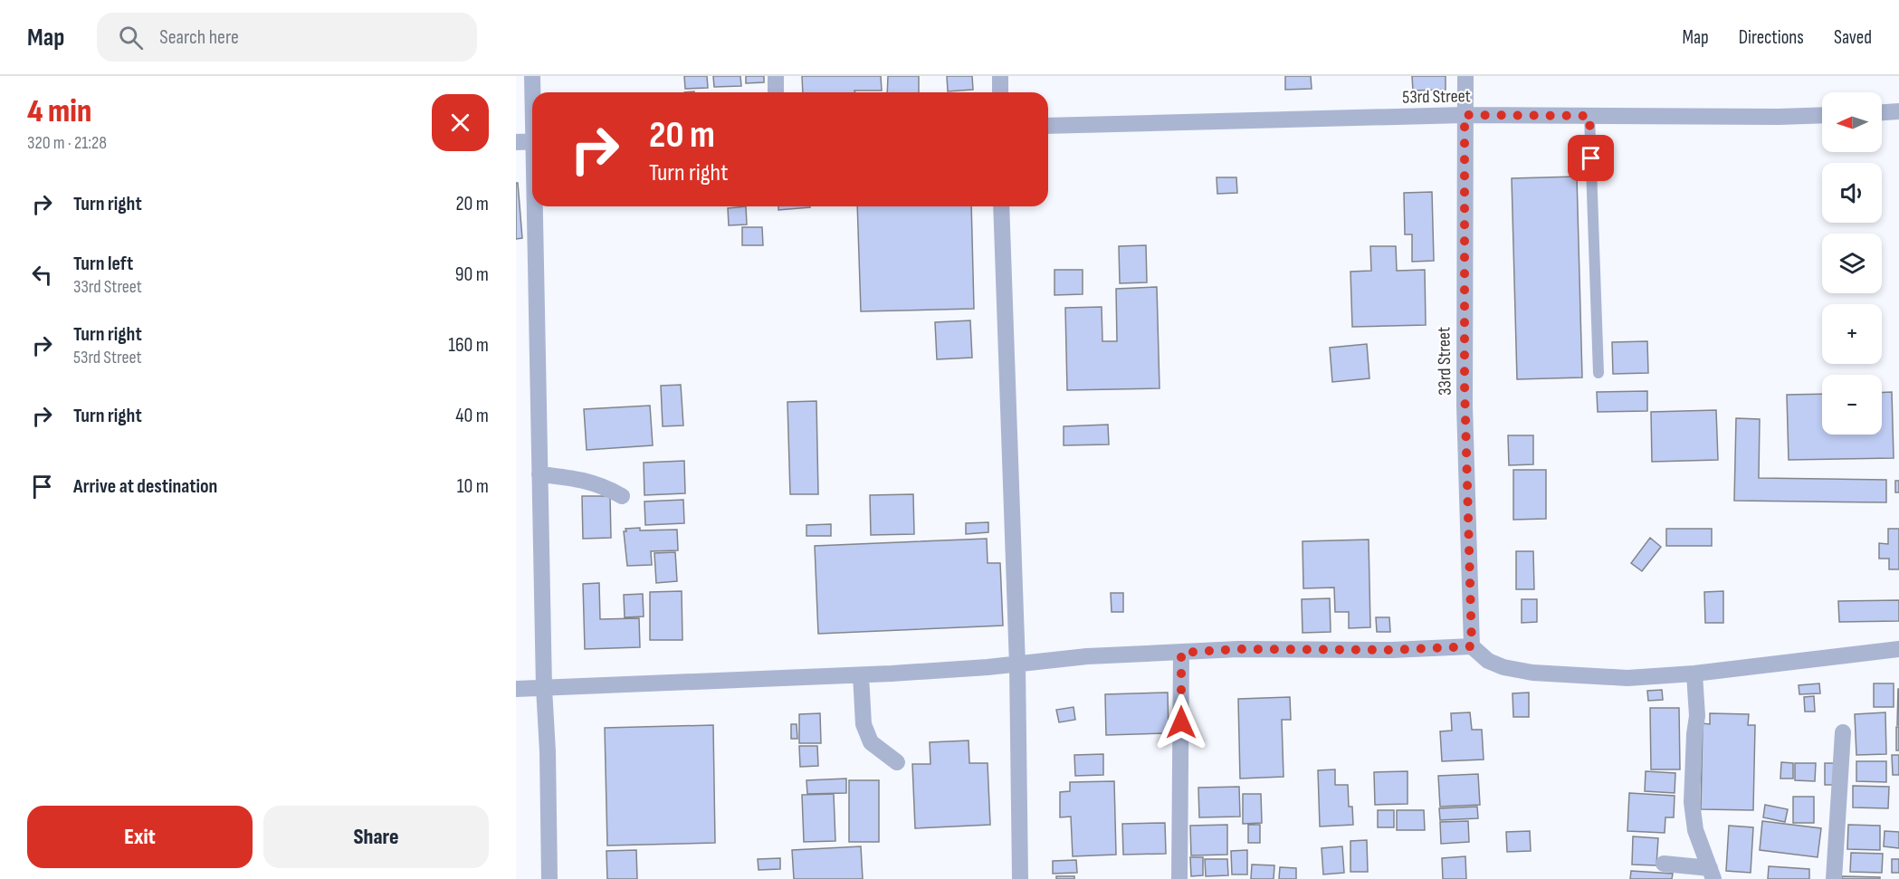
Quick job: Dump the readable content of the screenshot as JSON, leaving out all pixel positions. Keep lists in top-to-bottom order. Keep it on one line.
{"streets":{"street":["53rd Street","33rd Street"]},"crossings":[["53rd Street","33rd Street"]],"north":"left","page":{"header":"Map","search":"Search here","nav":["Map","Directions","Saved"],"heading":["4 min","320 m · 21:28"],"map_buttons":["+","−"],"turn":["20 m","Turn right"],"list":[{"name":"Turn right","value":"20 m"},{"name":"Turn left","note":"33rd Street","value":"90 m"},{"name":"Turn right","note":"53rd Street","value":"160 m"},{"name":"Turn right","value":"40 m"},{"name":"Arrive at destination","value":"10 m"}],"buttons":["Exit","Share"]}}
